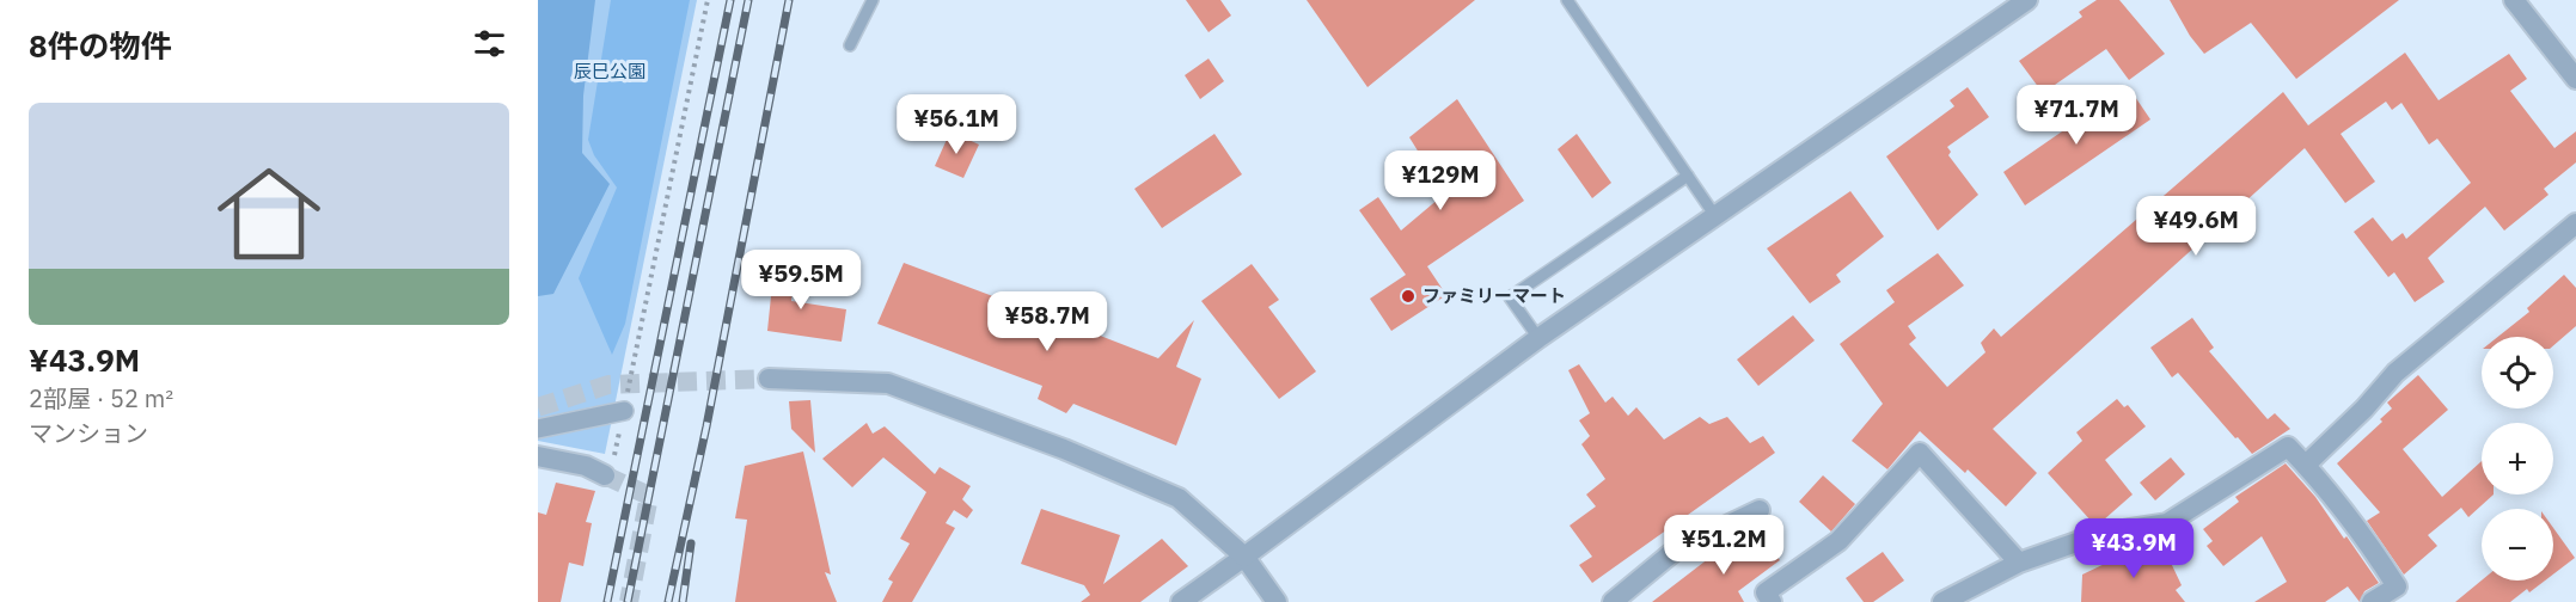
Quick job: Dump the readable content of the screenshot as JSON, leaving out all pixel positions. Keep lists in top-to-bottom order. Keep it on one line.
{"parks":["辰巳公園"],"places":["ファミリーマート"],"page":{"heading":"8件の物件","price":["¥71.7M","¥56.1M","¥129M","¥49.6M","¥59.5M","¥58.7M","¥51.2M","¥43.9M"],"list":[{"name":"¥43.9M","note":"2部屋 · 52 m² · マンション"}],"map_buttons":["+","−"]}}
